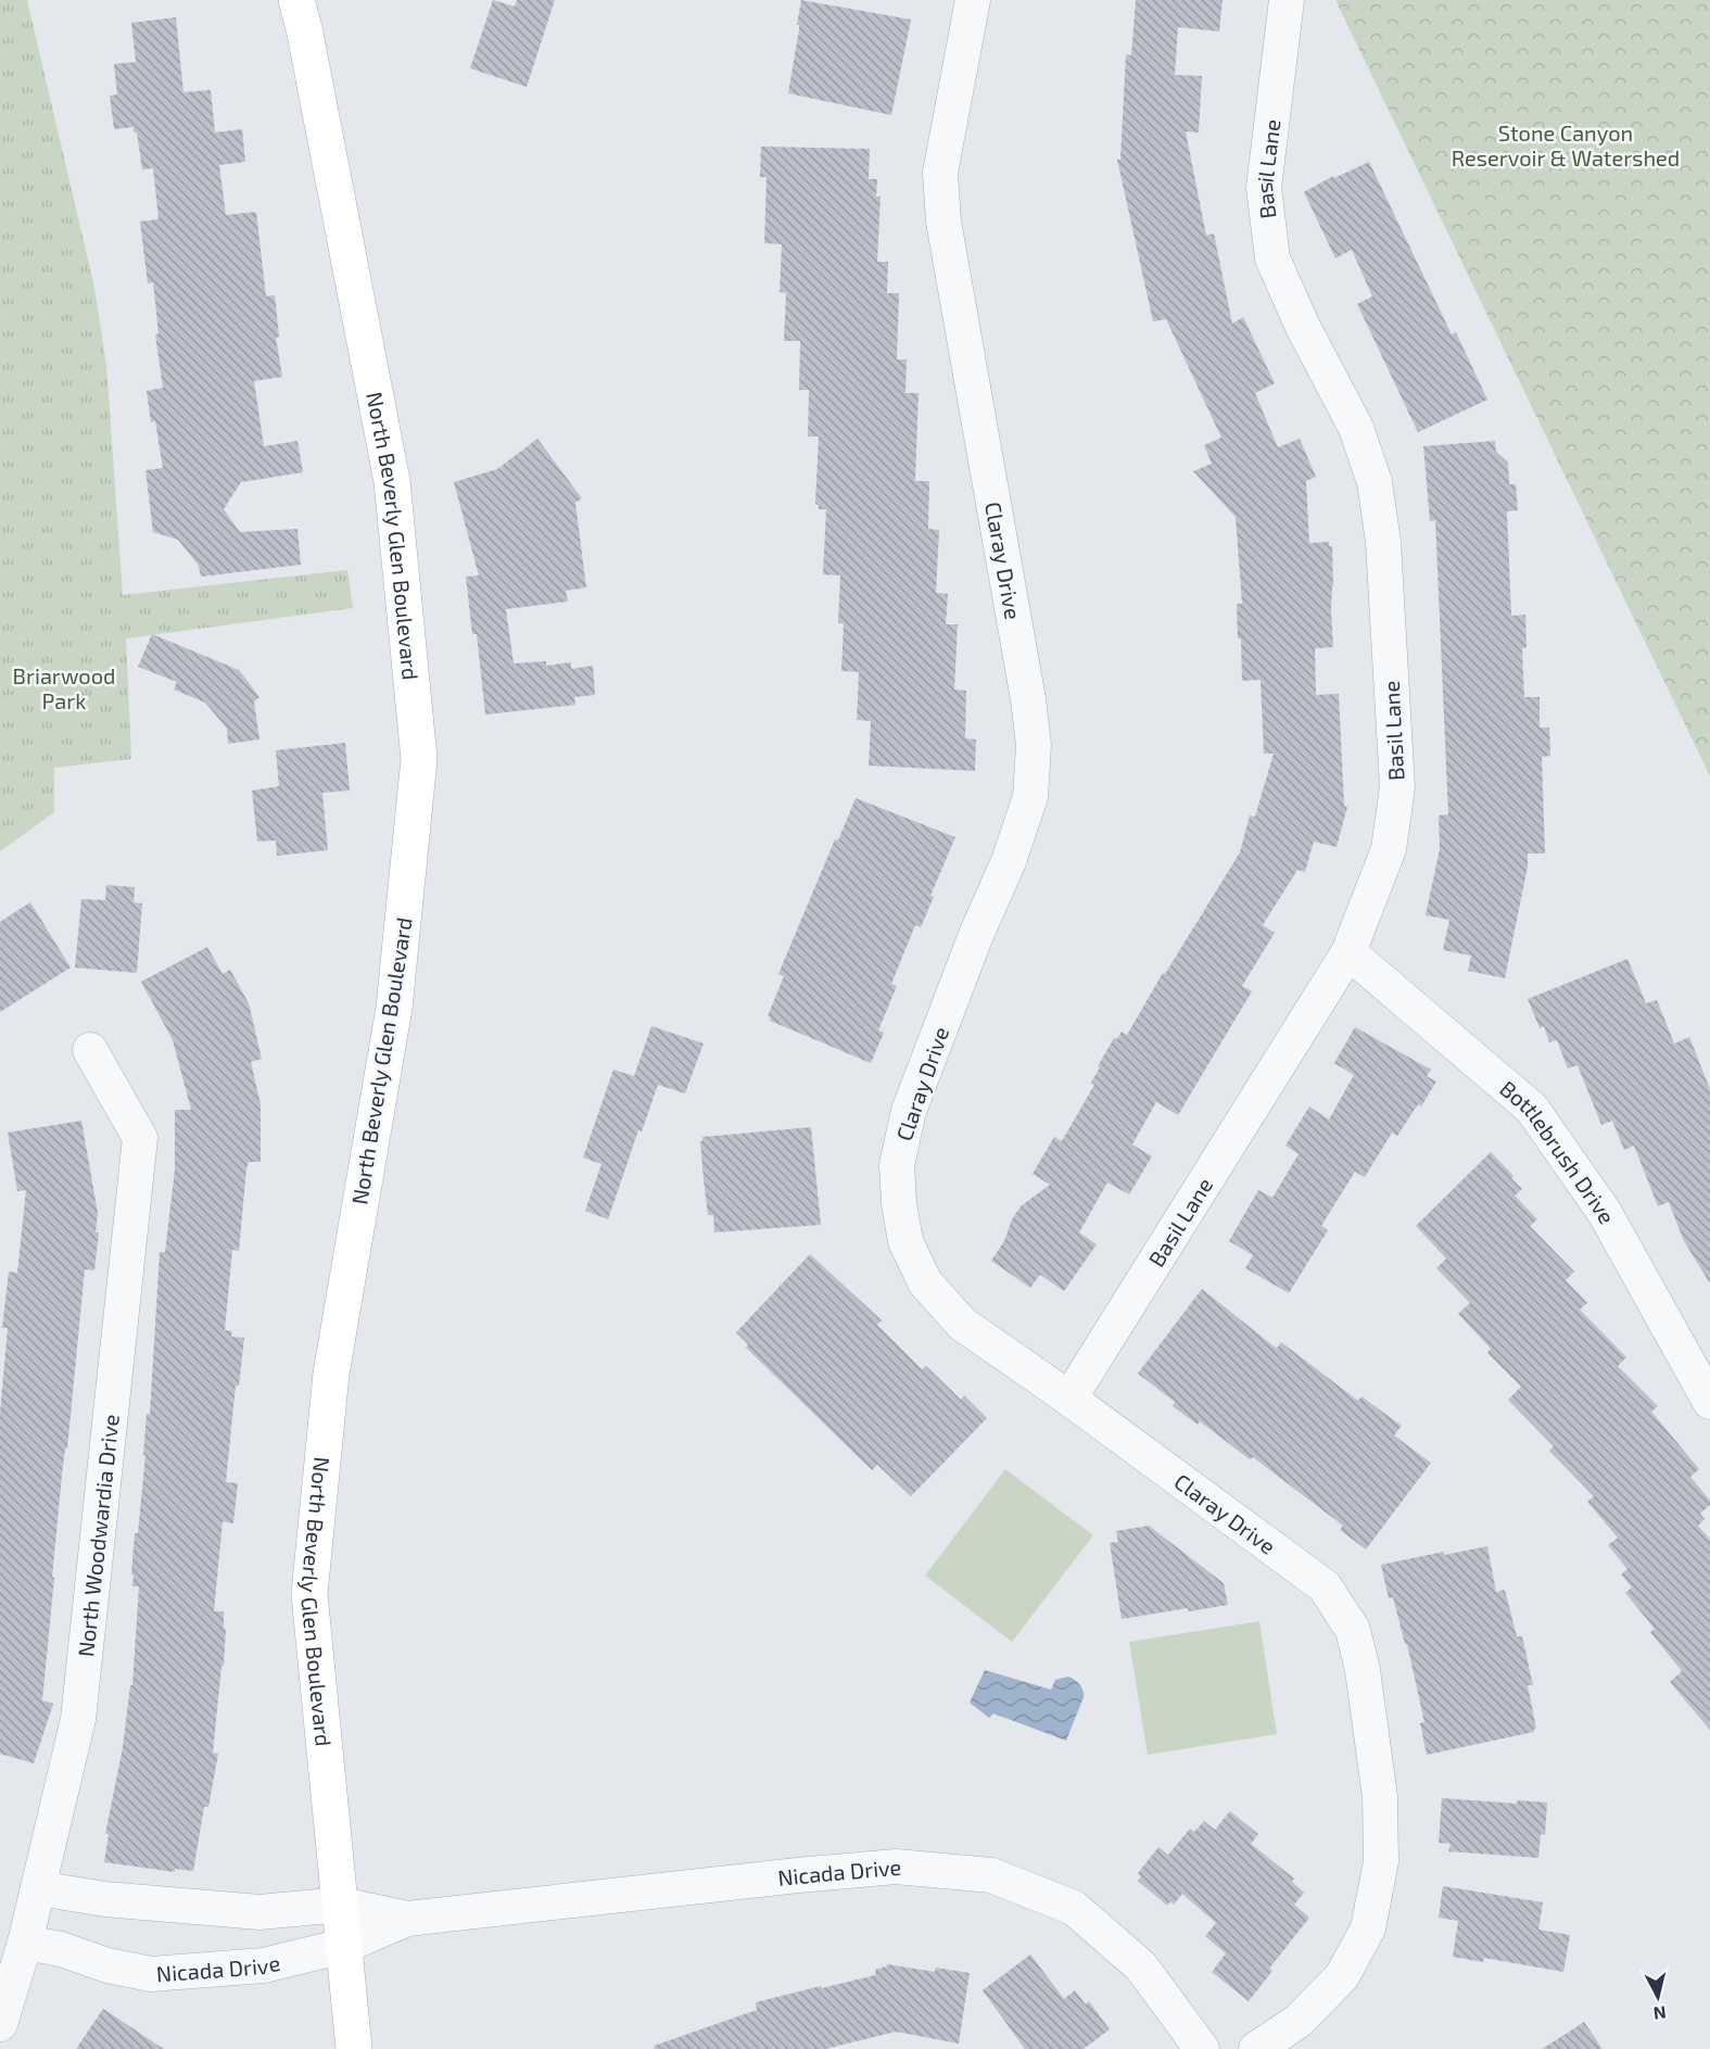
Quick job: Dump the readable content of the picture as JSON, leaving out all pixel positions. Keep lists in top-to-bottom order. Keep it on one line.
{"streets":{"main road":["North Beverly Glen Boulevard"],"street":["Basil Lane","Claray Drive","Bottlebrush Drive","North Woodwardia Drive","Nicada Drive"]},"crossings":[["Basil Lane","Claray Drive"],["Basil Lane","Bottlebrush Drive"],["North Beverly Glen Boulevard","Nicada Drive"],["North Woodwardia Drive","Nicada Drive"]],"parks":["Stone Canyon Reservoir & Watershed","Briarwood Park"],"north":"bottom"}
